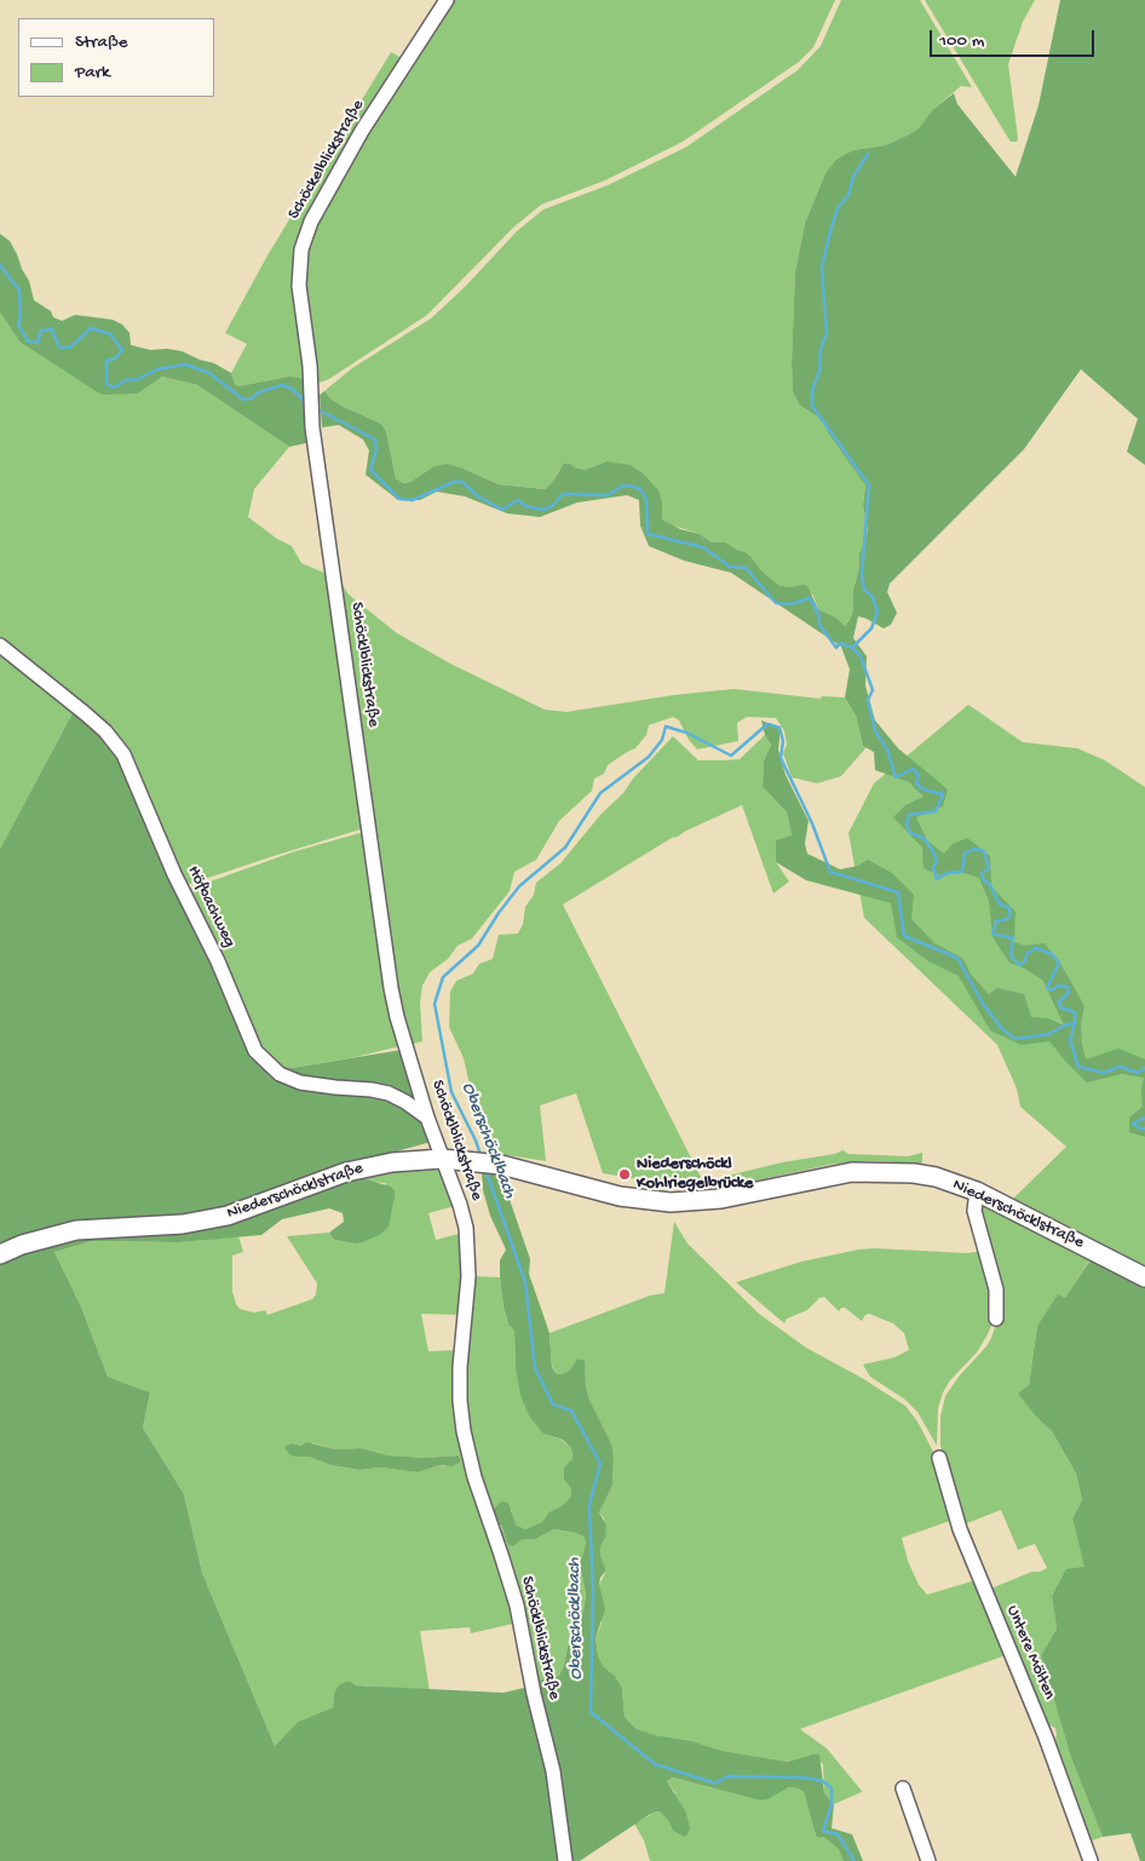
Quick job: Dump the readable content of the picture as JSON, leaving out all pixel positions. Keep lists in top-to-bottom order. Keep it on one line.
{"streets":{"main road":["Niederschöcklstraße"],"street":["Schöckelblickstraße","Schöcklblickstraße","Höfbachweg","Untere Mölten"]},"crossings":[["Schöckelblickstraße","Schöcklblickstraße"],["Schöcklblickstraße","Höfbachweg"],["Schöcklblickstraße","Niederschöcklstraße"]],"water":["Oberschöcklbach"],"places":["Niederschöckl Kohlriegelbrücke"],"legend":["Straße","Park"],"scale_bar":"100 m"}
